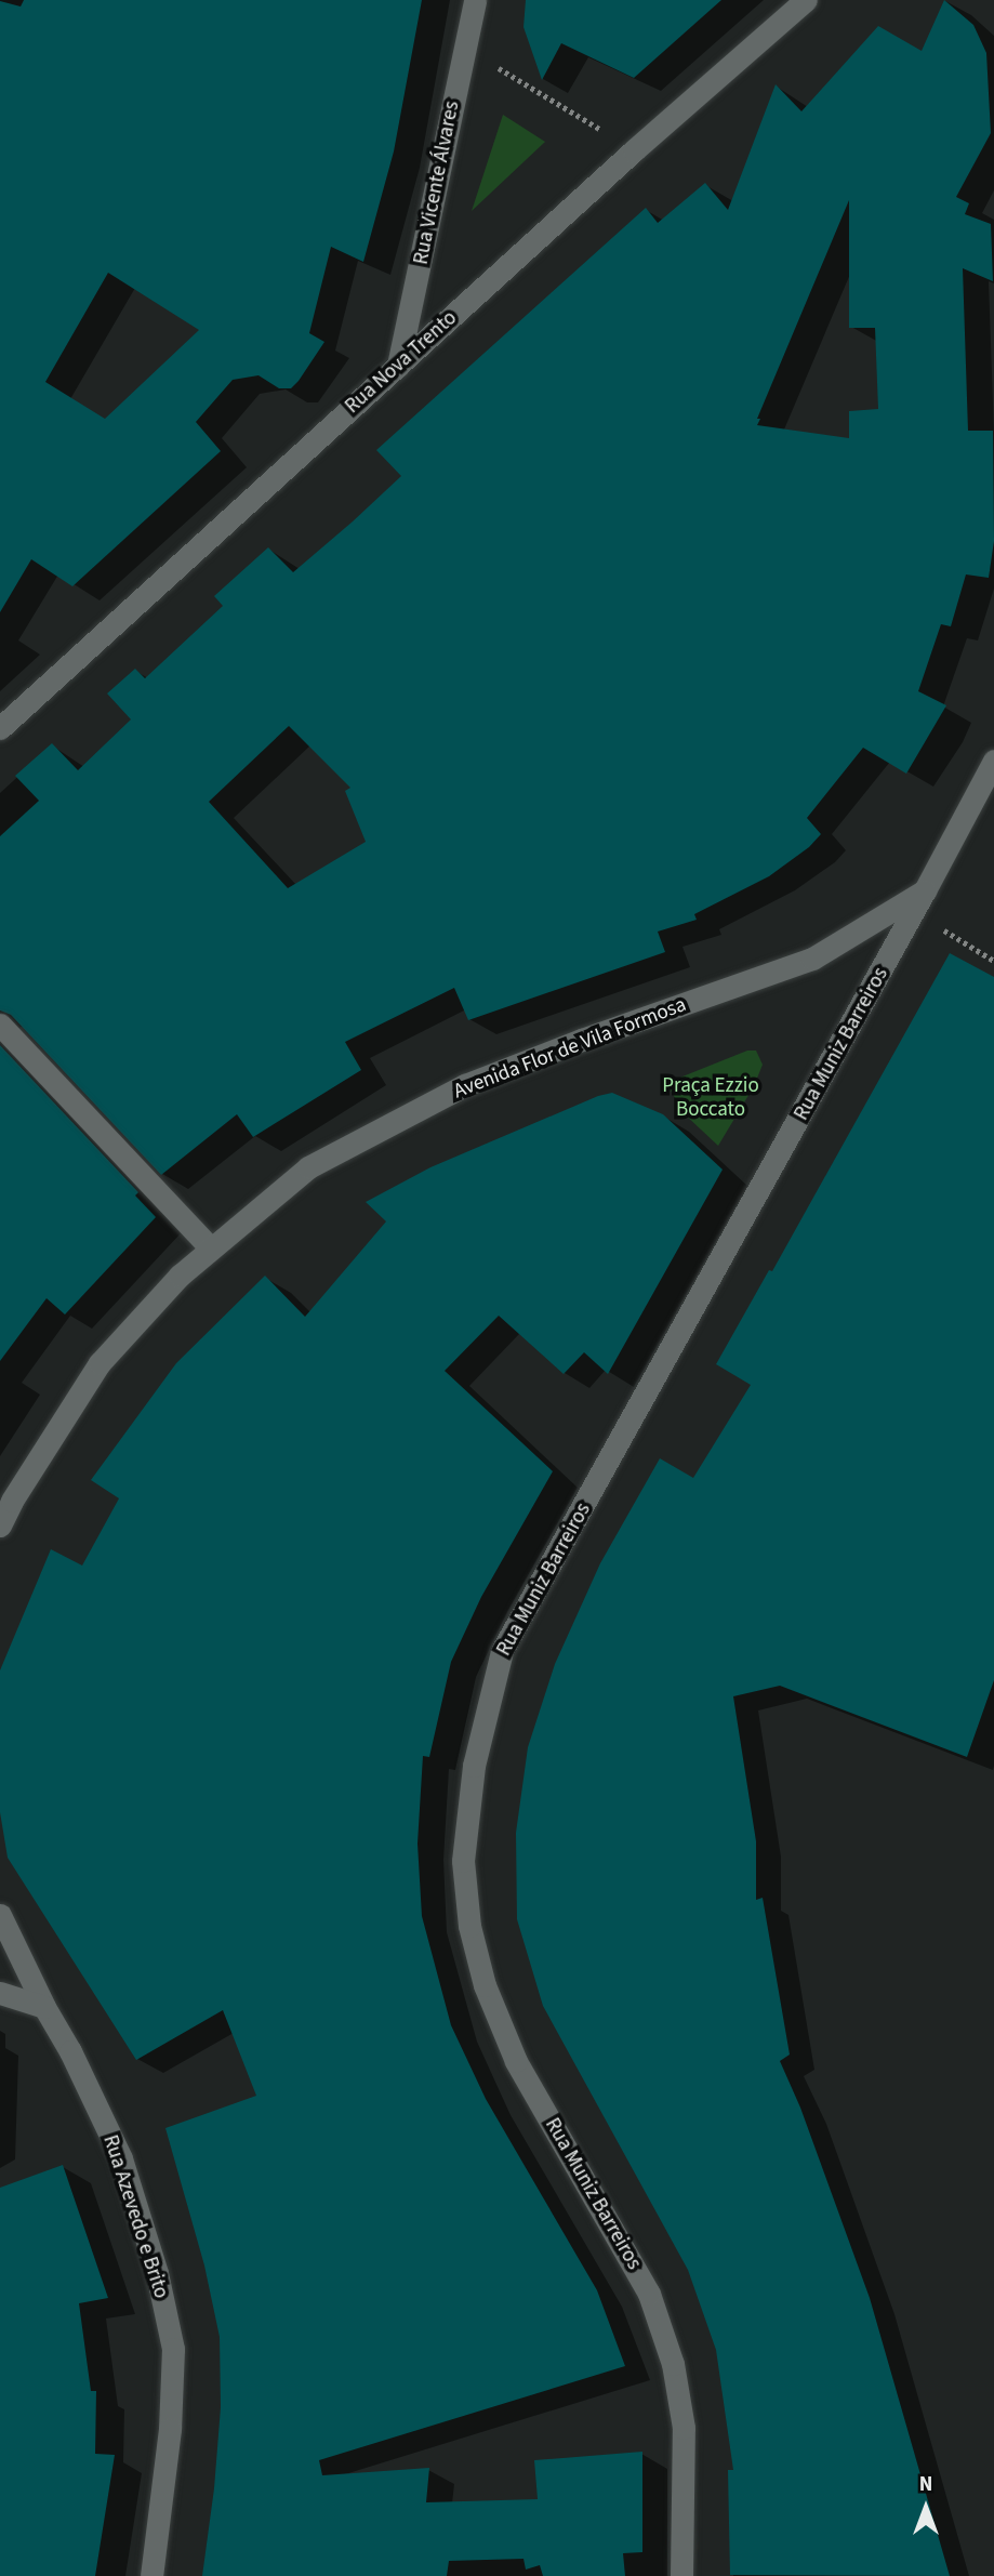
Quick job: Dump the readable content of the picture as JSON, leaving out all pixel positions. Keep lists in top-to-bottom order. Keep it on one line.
{"streets":{"street":["Rua Vicente Álvares","Rua Nova Trento","Rua Muniz Barreiros","Avenida Flor de Vila Formosa","Rua Azevedo e Brito"]},"crossings":[["Rua Vicente Álvares","Rua Nova Trento"],["Rua Muniz Barreiros","Avenida Flor de Vila Formosa"]],"parks":["Praça Ezzio Boccato"],"north":"top"}
